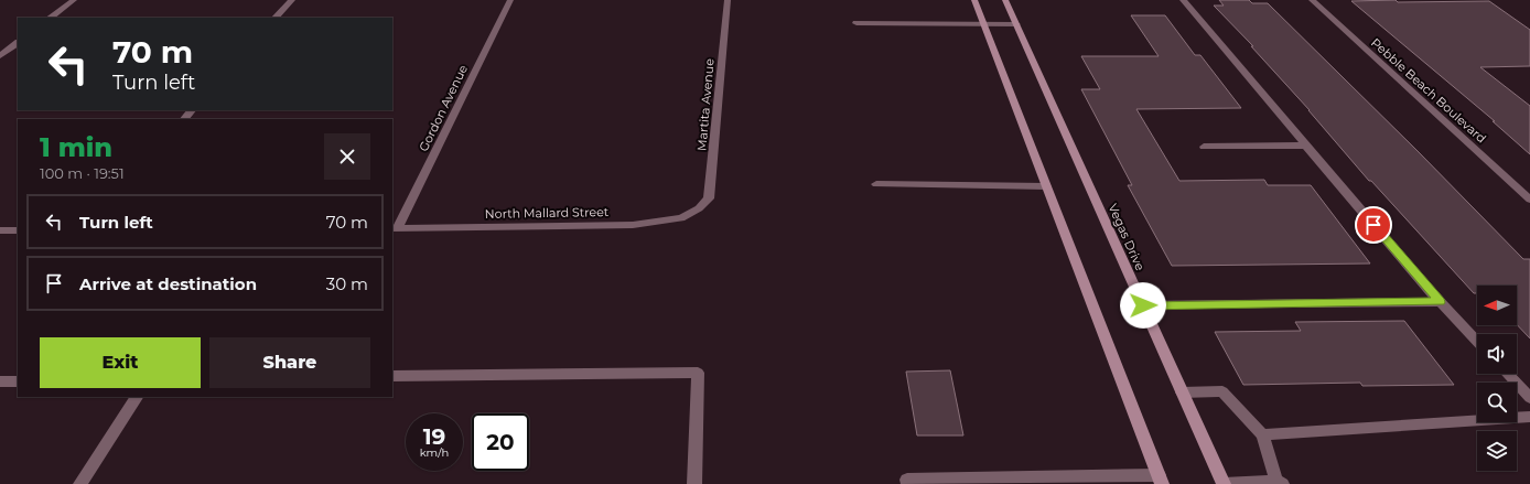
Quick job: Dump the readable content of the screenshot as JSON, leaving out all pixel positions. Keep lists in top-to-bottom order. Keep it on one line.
{"streets":{"main road":["Vegas Drive"],"street":["Pebble Beach Boulevard","Martita Avenue","Gordon Avenue","North Mallard Street"]},"crossings":[["Martita Avenue","North Mallard Street"],["Gordon Avenue","North Mallard Street"]],"north":"left","page":{"turn":["70 m","Turn left"],"heading":["1 min","100 m · 19:51"],"list":[{"name":"Turn left","value":"70 m"},{"name":"Arrive at destination","value":"30 m"}],"buttons":["Exit","Share"],"speed":"19 km/h","limit":"20"}}
